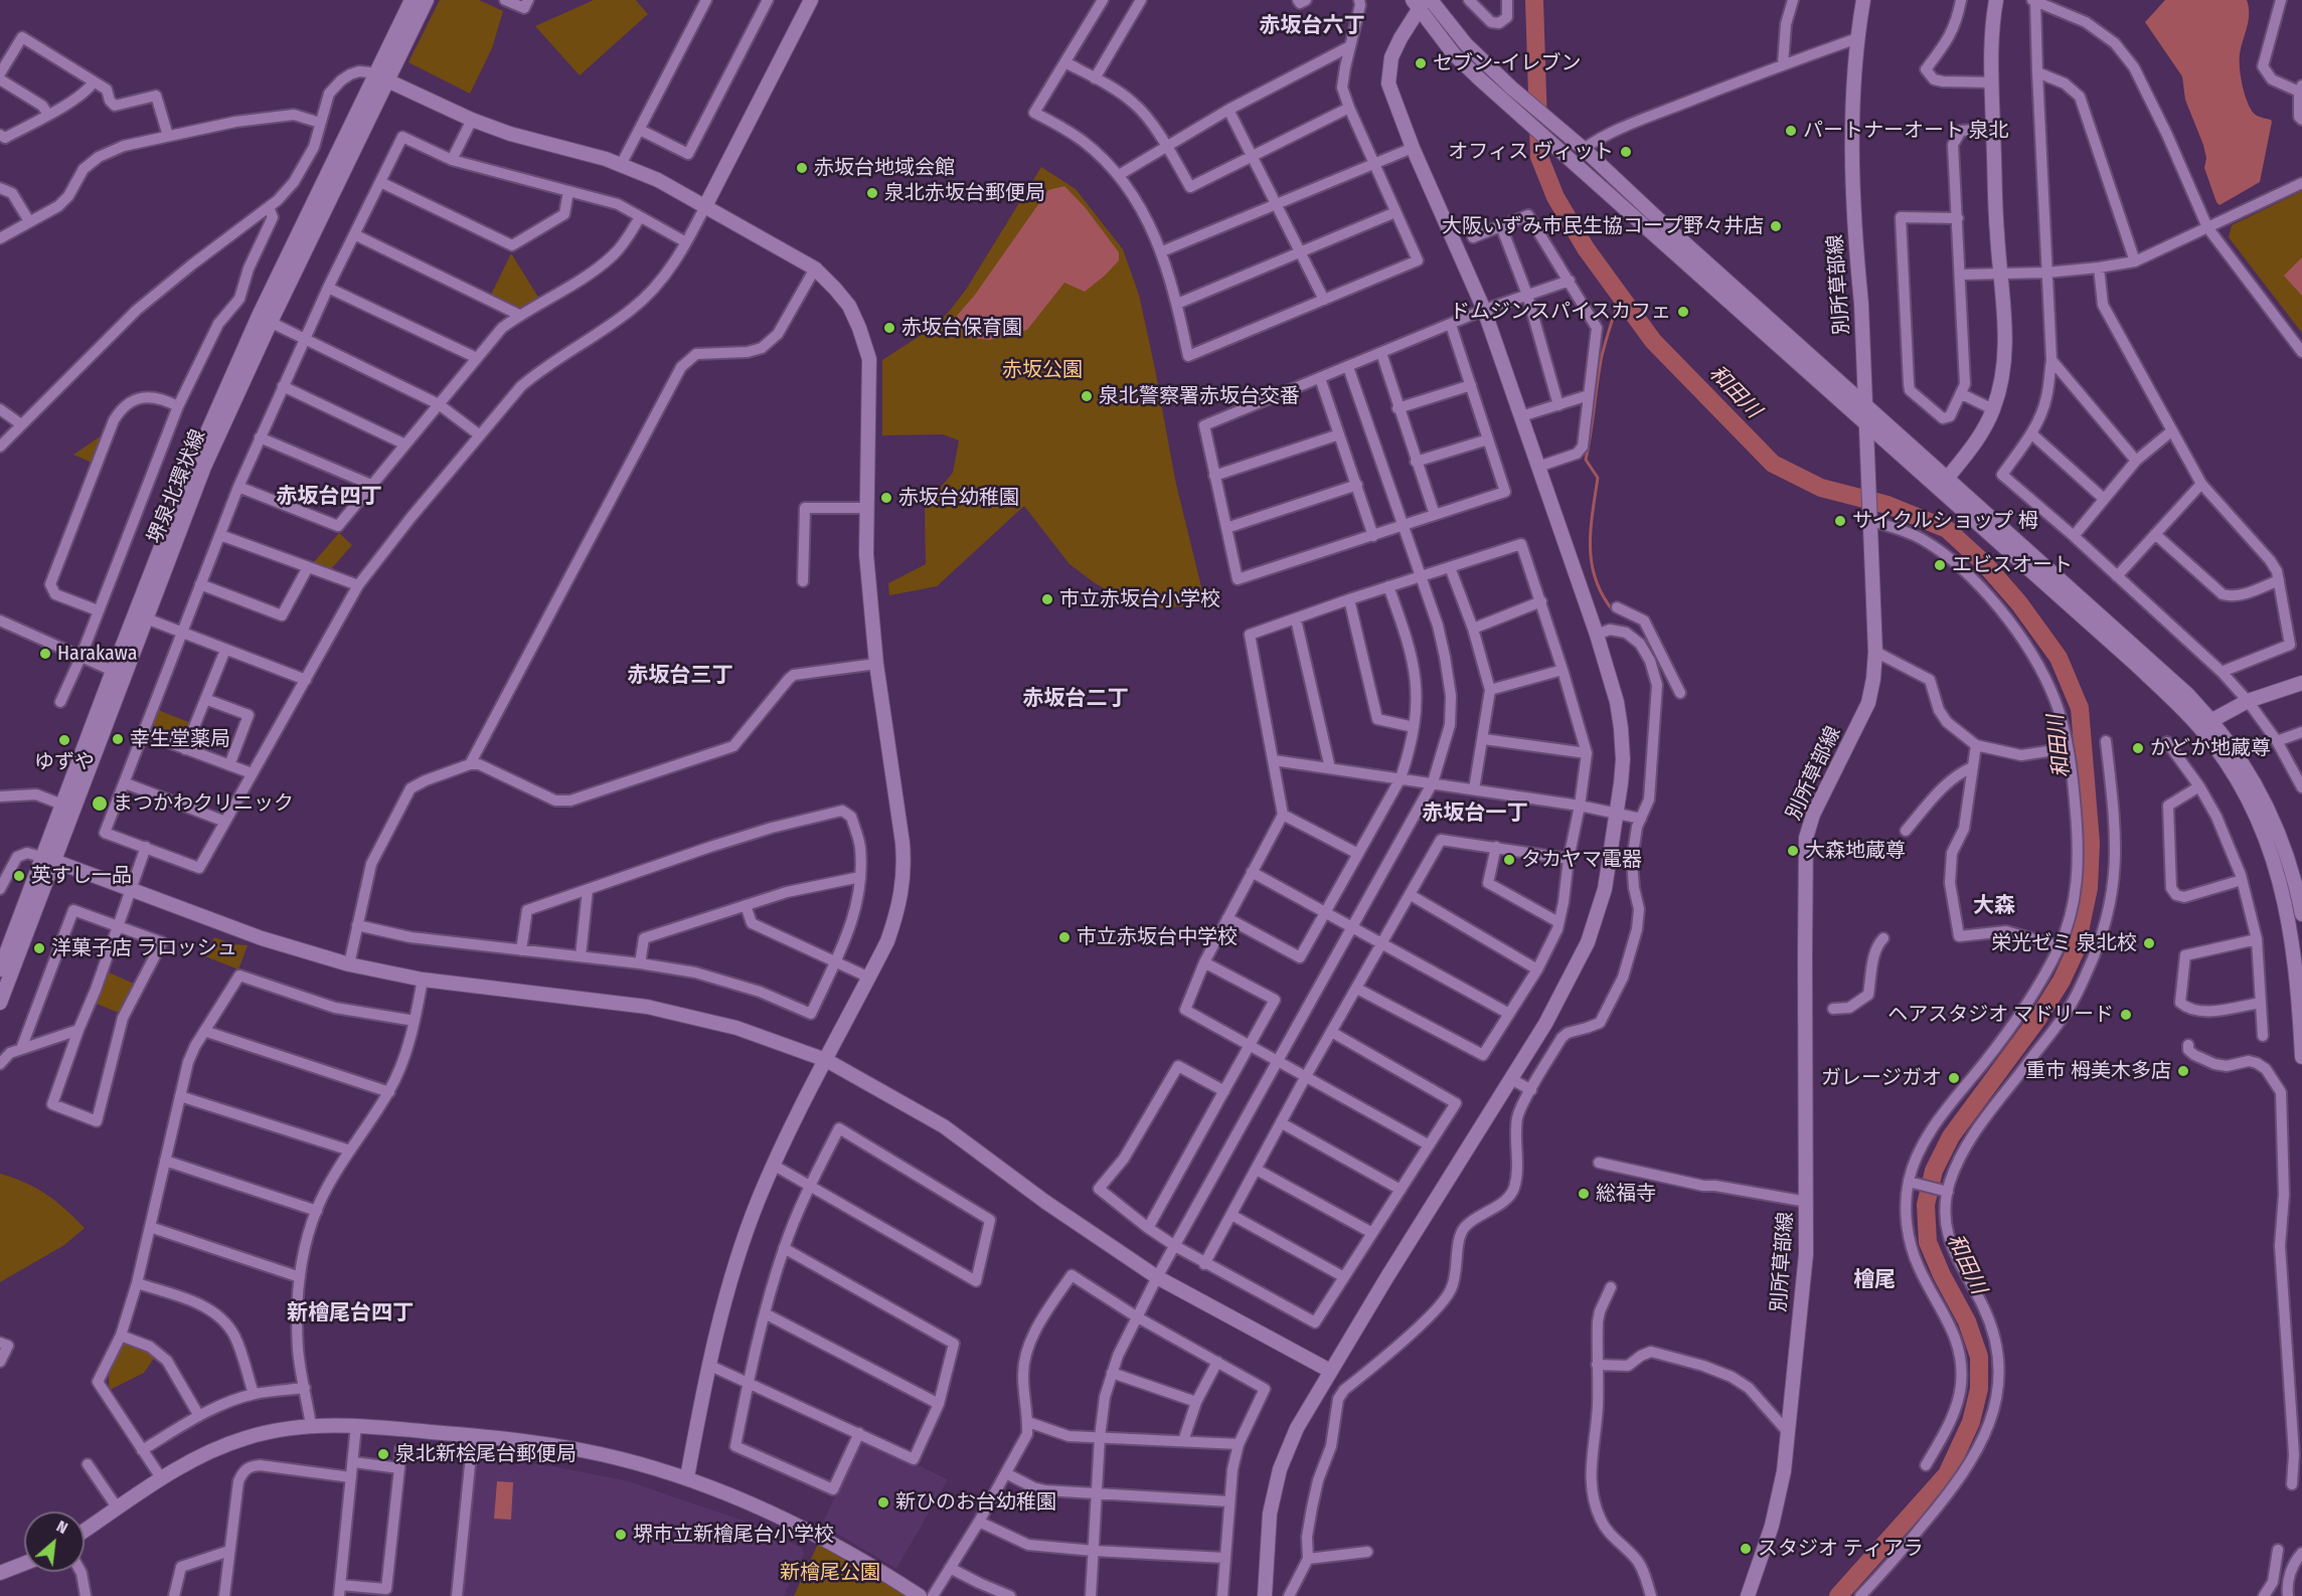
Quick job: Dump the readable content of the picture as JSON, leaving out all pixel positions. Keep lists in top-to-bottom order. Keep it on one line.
{"streets":{"street":["別所草部線","堺泉北環状線"]},"districts":["赤坂台六丁","赤坂台四丁","赤坂台三丁","赤坂台二丁","赤坂台一丁","大森","檜尾","新檜尾台四丁"],"water":["和田川"],"parks":["赤坂公園","新檜尾公園"],"places":["セブン-イレブン","パートナーオート 泉北","オフィス ヴィット","赤坂台地域会館","泉北赤坂台郵便局","大阪いずみ市民生協コープ野々井店","ドムジンスパイスカフェ","赤坂台保育園","泉北警察署赤坂台交番","赤坂台幼稚園","サイクルショップ 栂","エビスオート","市立赤坂台小学校","Harakawa","幸生堂薬局","ゆずや","かどか地蔵尊","まつかわクリニック","大森地蔵尊","タカヤマ電器","英すし一品","市立赤坂台中学校","栄光ゼミ 泉北校","洋菓子店 ラロッシュ","ヘアスタジオ マドリード","重市 栂美木多店","ガレージガオ","総福寺","泉北新桧尾台郵便局","新ひのお台幼稚園","堺市立新檜尾台小学校","スタジオ ティアラ"],"north":"top right"}
